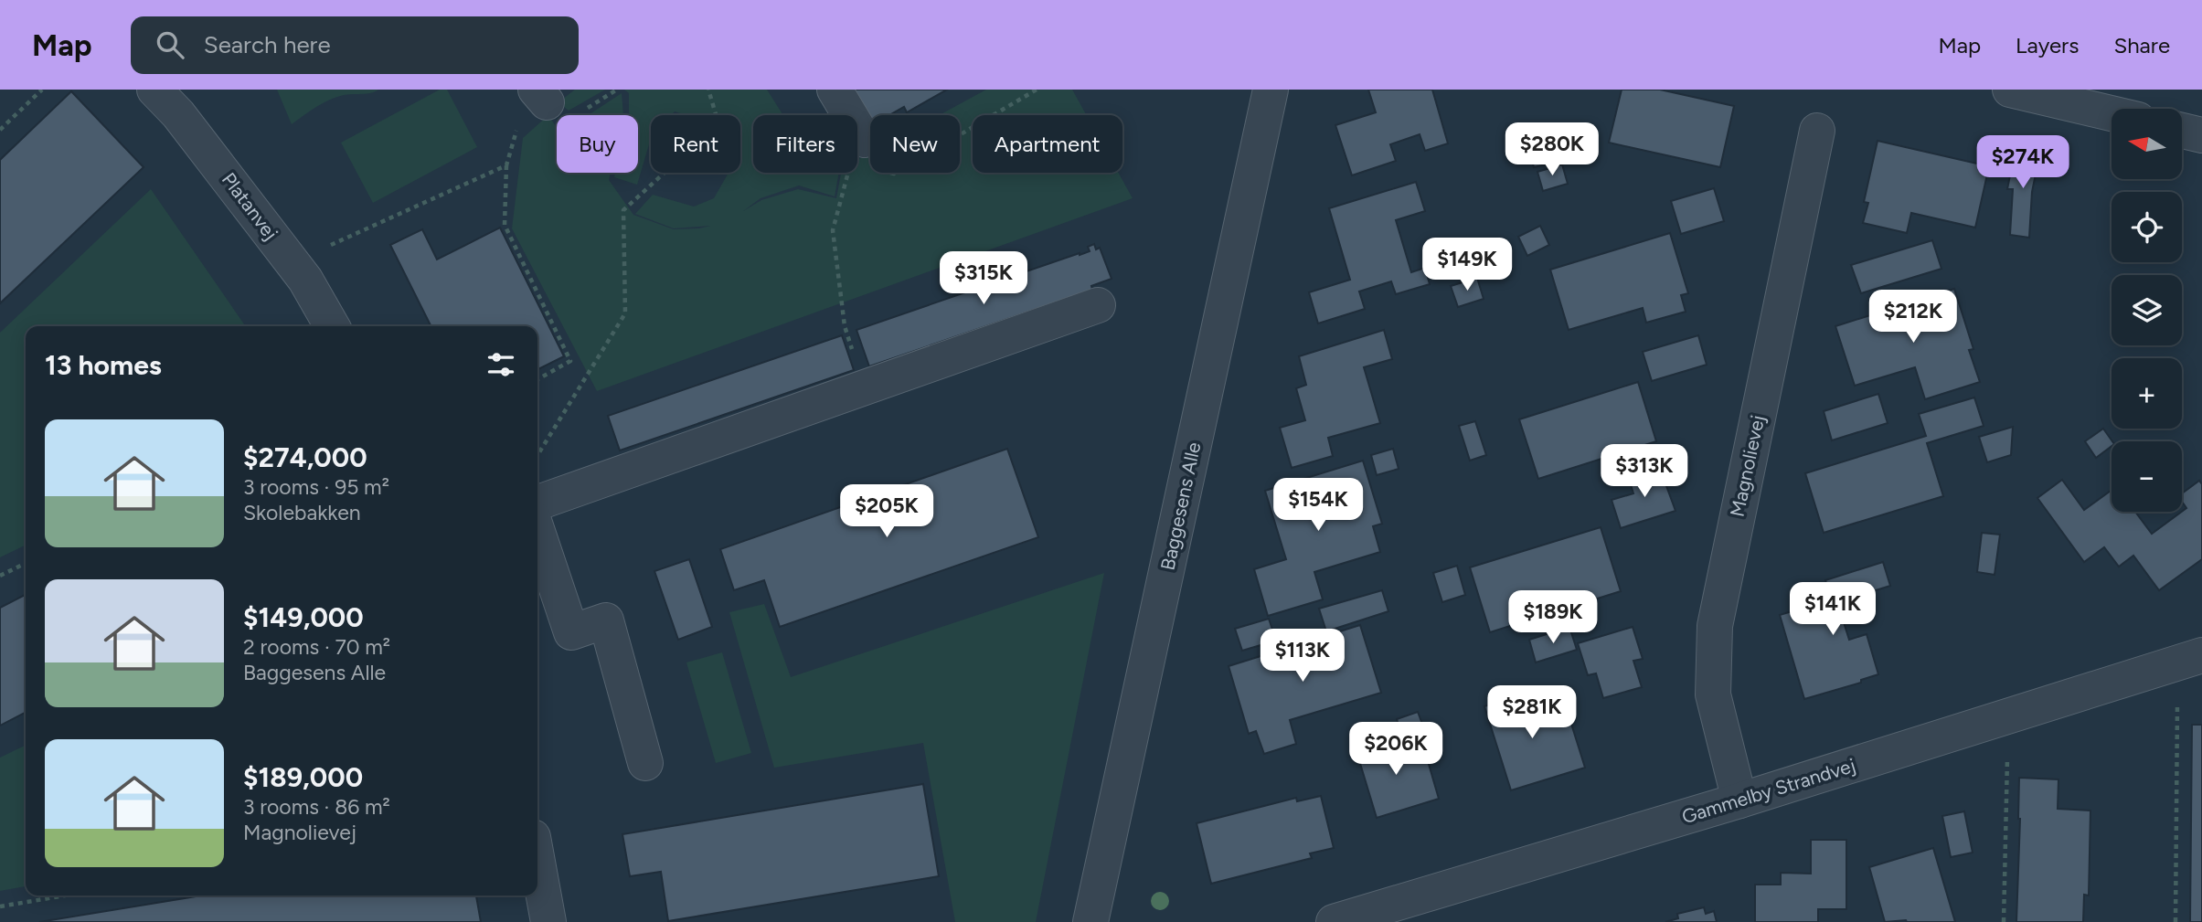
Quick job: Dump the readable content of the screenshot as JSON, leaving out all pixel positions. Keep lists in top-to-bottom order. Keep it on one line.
{"streets":{"street":["Platanvej","Magnolievej","Baggesens Alle","Gammelby Strandvej"]},"crossings":[["Magnolievej","Gammelby Strandvej"]],"north":"left","page":{"header":"Map","search":"Search here","nav":["Map","Layers","Share"],"map_buttons":["+","−"],"chip":["Buy","Rent","Filters","New","Apartment"],"price":["$280K","$274K","$149K","$315K","$212K","$313K","$154K","$205K","$141K","$189K","$113K","$281K","$206K"],"heading":"13 homes","list":[{"name":"$274,000","note":"3 rooms · 95 m² · Skolebakken"},{"name":"$149,000","note":"2 rooms · 70 m² · Baggesens Alle"},{"name":"$189,000","note":"3 rooms · 86 m² · Magnolievej"}]}}
